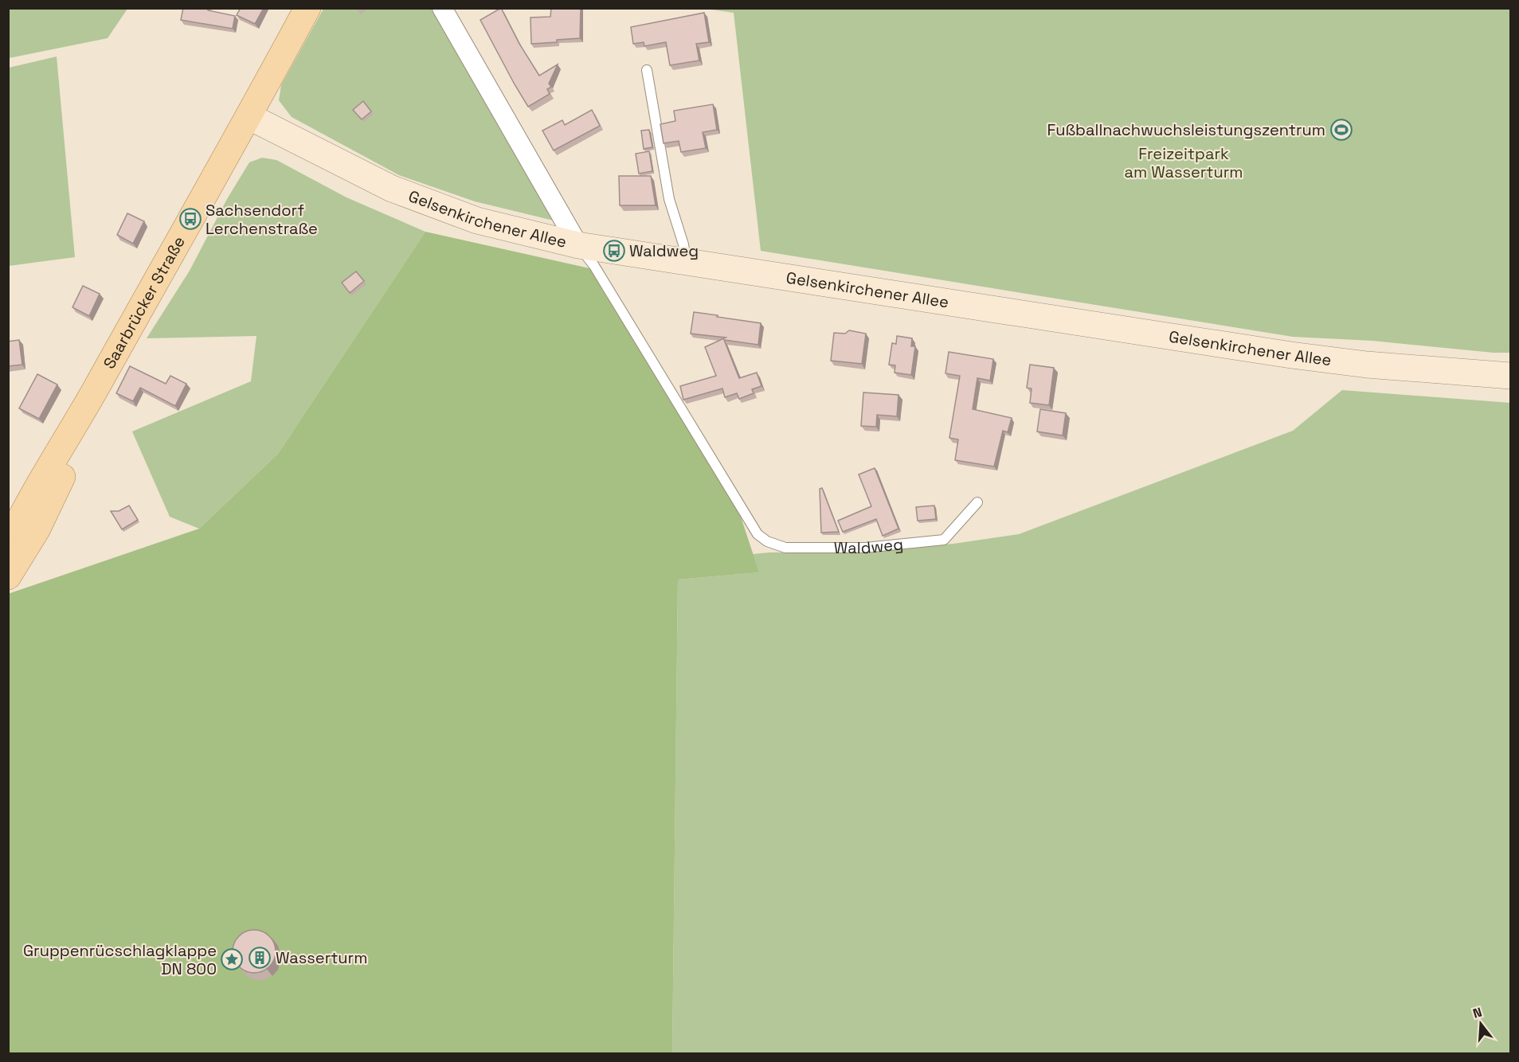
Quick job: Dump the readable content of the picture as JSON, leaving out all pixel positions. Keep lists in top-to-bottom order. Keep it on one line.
{"streets":{"main road":["Gelsenkirchener Allee","Saarbrücker Straße"],"street":["Waldweg"]},"crossings":[["Gelsenkirchener Allee","Saarbrücker Straße"],["Gelsenkirchener Allee","Waldweg"]],"parks":["Freizeitpark am Wasserturm"],"places":{"sports":["Fußballnachwuchsleistungszentrum"],"bus stop":["Sachsendorf Lerchenstraße","Waldweg"],"building":["Wasserturm"],"place":["Gruppenrücschlagklappe DN 800"]},"north":"top"}
